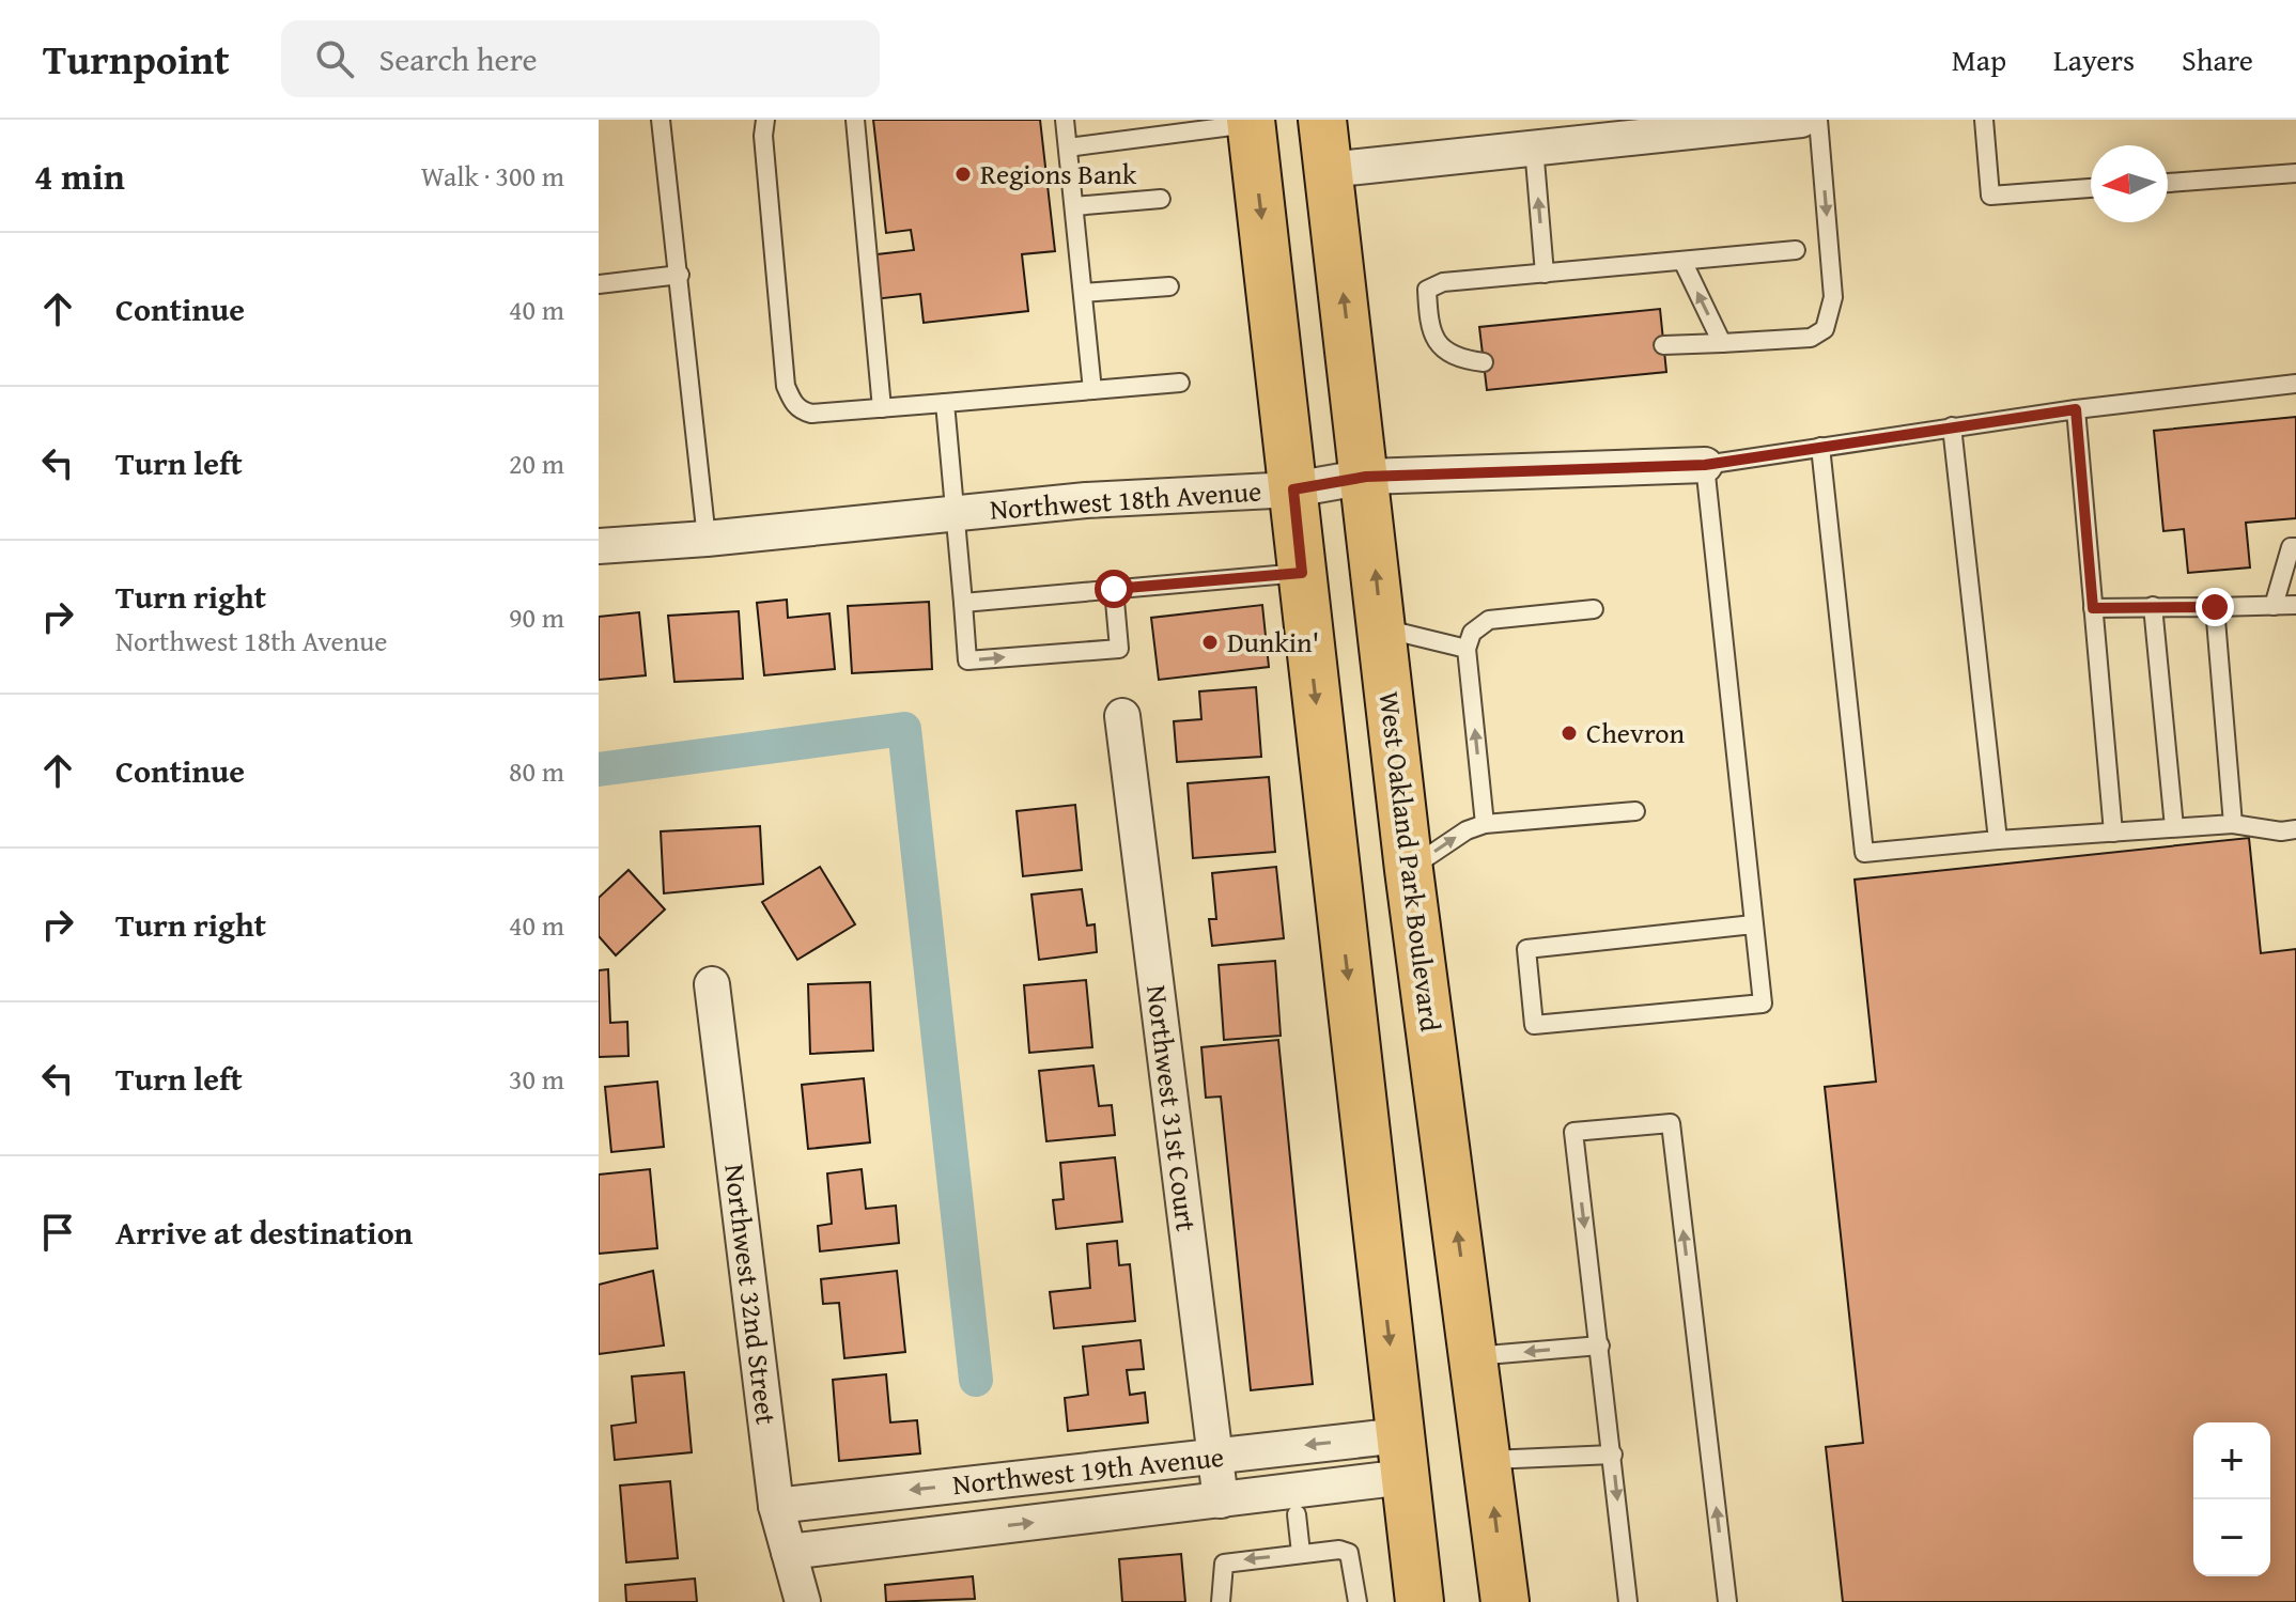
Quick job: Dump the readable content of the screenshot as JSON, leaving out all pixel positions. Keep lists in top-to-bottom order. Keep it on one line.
{"streets":{"main road":["West Oakland Park Boulevard"],"street":["Northwest 18th Avenue","Northwest 31st Court","Northwest 32nd Street","Northwest 19th Avenue"]},"crossings":[["Northwest 18th Avenue","West Oakland Park Boulevard"],["Northwest 31st Court","Northwest 19th Avenue"],["Northwest 32nd Street","Northwest 19th Avenue"]],"places":["Regions Bank","Dunkin'","Chevron"],"north":"left","page":{"header":"Turnpoint","search":"Search here","nav":["Map","Layers","Share"],"heading":["4 min","Walk · 300 m"],"list":[["Continue","40 m"],["Turn left","20 m"],["Turn right","Northwest 18th Avenue","90 m"],["Continue","80 m"],["Turn right","40 m"],["Turn left","30 m"],"Arrive at destination"],"map_buttons":["+","−"]}}
